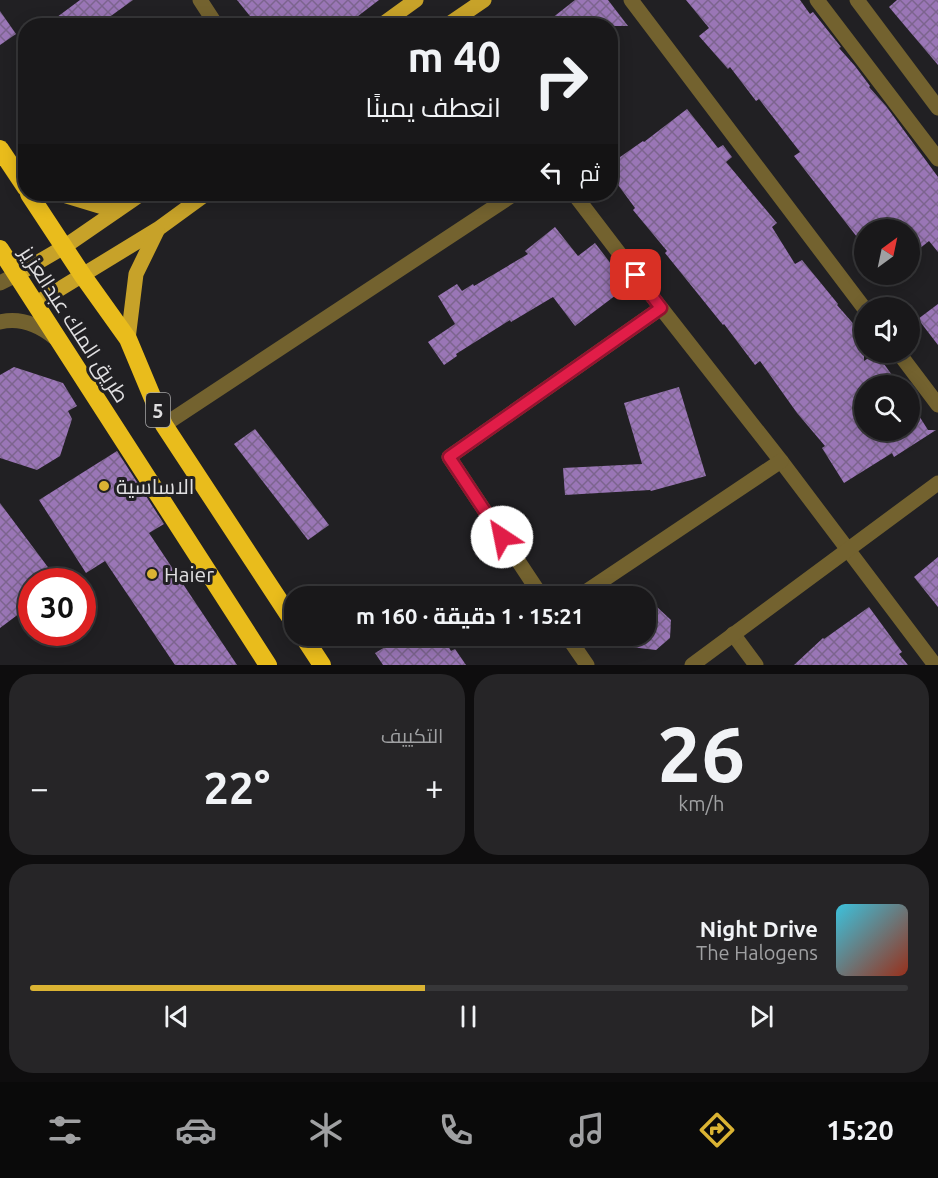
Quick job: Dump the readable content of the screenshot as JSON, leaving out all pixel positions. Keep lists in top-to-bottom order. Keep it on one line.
{"streets":{"highway":["طريق الملك عبدالعزيز","5"]},"places":["الاساسية","Haier"],"north":"top right","page":{"turn":["40 m","انعطف يمينًا"],"then":"ثم","limit":"30","trip":"15:21 · 1 دقيقة · 160 m","tile":[["26","km/h"],"التكييف"],"heat":["−","22°","+"],"song":["Night Drive","The Halogens"],"tabs":"15:20"}}
